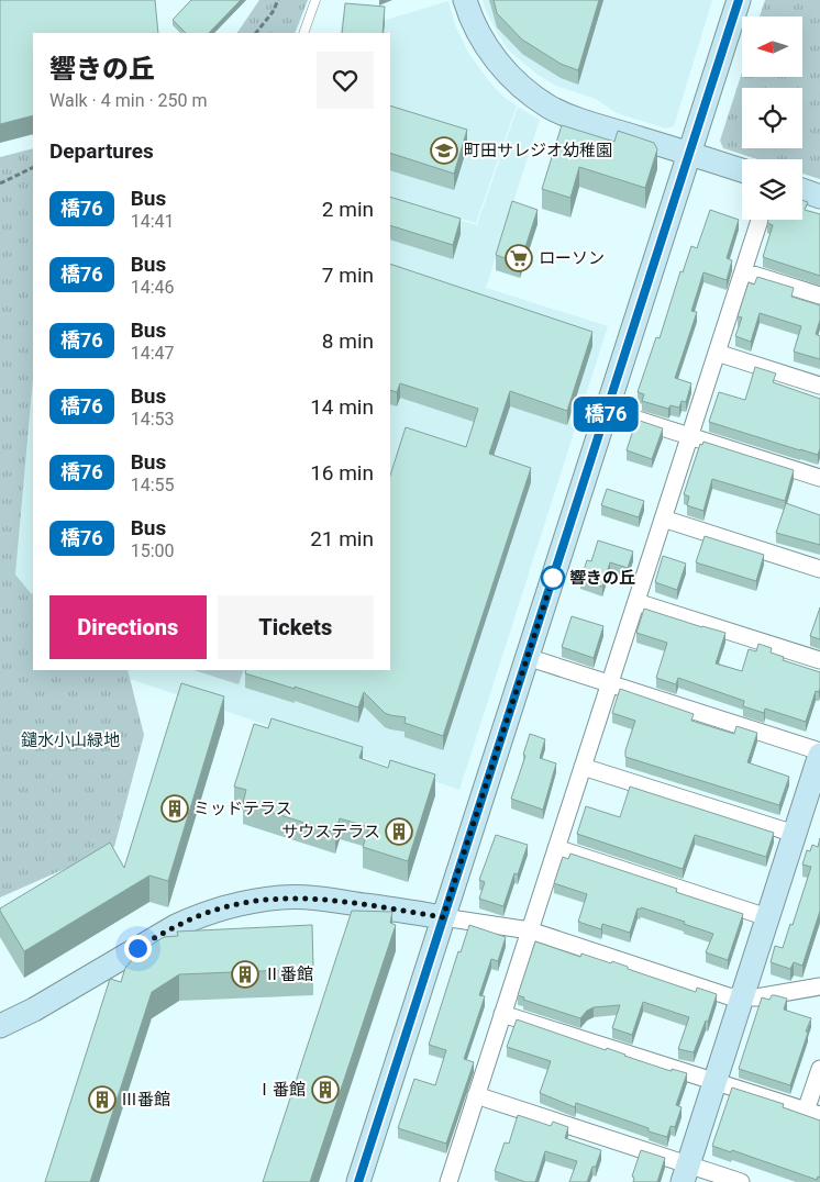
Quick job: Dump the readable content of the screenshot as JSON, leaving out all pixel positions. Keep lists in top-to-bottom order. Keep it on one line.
{"parks":["鑓水小山緑地"],"places":{"school or university":["町田サレジオ幼稚園"],"supermarket":["ローソン"],"other":["響きの丘"],"building":["ミッドテラス","サウステラス","Ⅱ番館","Ⅰ番館","Ⅲ番館"]},"lines":["bus line 橋76"],"north":"left","page":{"on_map":"橋76","heading":[["響きの丘","Walk · 4 min · 250 m"],"Departures"],"list":[{"mark":"橋76","name":"Bus","note":"14:41","value":"2 min"},{"mark":"橋76","name":"Bus","note":"14:46","value":"7 min"},{"mark":"橋76","name":"Bus","note":"14:47","value":"8 min"},{"mark":"橋76","name":"Bus","note":"14:53","value":"14 min"},{"mark":"橋76","name":"Bus","note":"14:55","value":"16 min"},{"mark":"橋76","name":"Bus","note":"15:00","value":"21 min"}],"buttons":["Directions","Tickets"]}}
